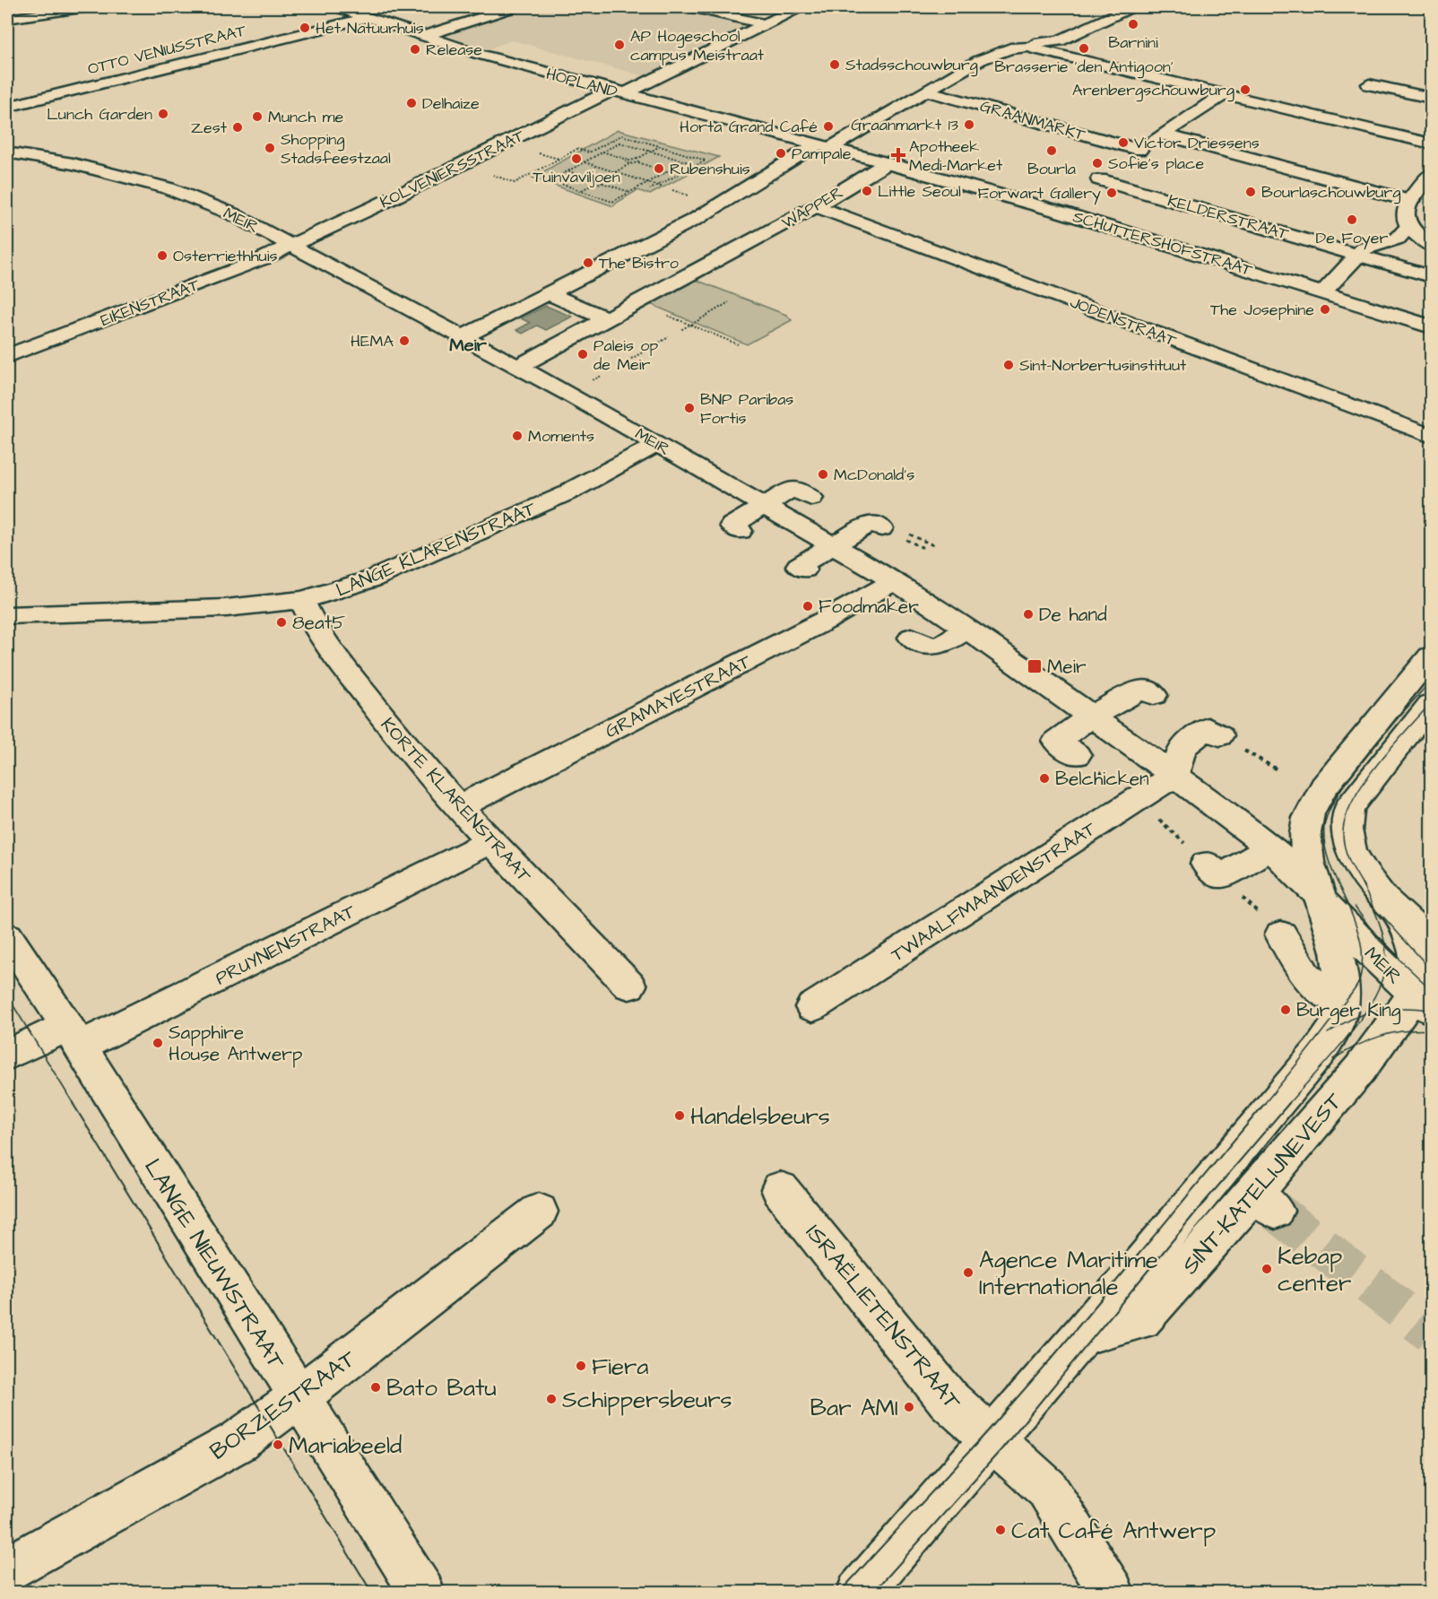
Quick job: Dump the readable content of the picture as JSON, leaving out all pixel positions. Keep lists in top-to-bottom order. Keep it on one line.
{"streets":{"street":["OTTO VENIUSSTRAAT","HOPLAND","GRAANMARKT","KOLVENIERSSTRAAT","WAPPER","KELDERSTRAAT","MEIR","SCHUTTERSHOFSTRAAT","EIKENSTRAAT","JODENSTRAAT","LANGE KLARENSTRAAT","GRAMAYESTRAAT","KORTE KLARENSTRAAT","TWAALFMAANDENSTRAAT","PRUYNENSTRAAT","SINT-KATELIJNEVEST","LANGE NIEUWSTRAAT","ISRAËLIETENSTRAAT","BORZESTRAAT"]},"crossings":[["OTTO VENIUSSTRAAT","HOPLAND"],["HOPLAND","KOLVENIERSSTRAAT"],["HOPLAND","SCHUTTERSHOFSTRAAT"],["GRAANMARKT","KELDERSTRAAT"],["KOLVENIERSSTRAAT","MEIR"],["KOLVENIERSSTRAAT","EIKENSTRAAT"],["WAPPER","MEIR"],["WAPPER","SCHUTTERSHOFSTRAAT"],["WAPPER","JODENSTRAAT"],["MEIR","EIKENSTRAAT"],["MEIR","LANGE KLARENSTRAAT"],["MEIR","GRAMAYESTRAAT"],["MEIR","TWAALFMAANDENSTRAAT"],["MEIR","SINT-KATELIJNEVEST"],["LANGE KLARENSTRAAT","KORTE KLARENSTRAAT"],["GRAMAYESTRAAT","KORTE KLARENSTRAAT"],["KORTE KLARENSTRAAT","PRUYNENSTRAAT"],["PRUYNENSTRAAT","LANGE NIEUWSTRAAT"],["SINT-KATELIJNEVEST","ISRAËLIETENSTRAAT"],["LANGE NIEUWSTRAAT","BORZESTRAAT"]],"districts":["Meir"],"places":{"other":["Barnini","Het Natuurhuis","AP Hogeschool campus Meistraat","Brasserie ‘den Antigoon’","Release","Stadsschouwburg","Arenbergschouwburg","Delhaize","Lunch Garden","Munch me","Graanmarkt 13","Horta Grand Café","Zest","Victor Driessens","Shopping Stadsfeestzaal","Bourla","Pampale","Tuinvaviljoen","Sofie's place","Rubenshuis","Little Seoul","Bourlaschouwburg","Forwart Gallery","De Foyer","Osterriethhuis","The Bistro","The Josephine","HEMA","Paleis op de Meir","Sint-Norbertusinstituut","BNP Paribas Fortis","Moments","McDonald's","Foodmaker","De hand","8eat5","Belchicken","Burger King","Sapphire House Antwerp","Handelsbeurs","Kebap center","Agence Maritime Internationale","Fiera","Bato Batu","Schippersbeurs","Bar AMI","Mariabeeld","Cat Café Antwerp"],"health":["Apotheek Medi-Market"],"transit":["Meir"]}}
